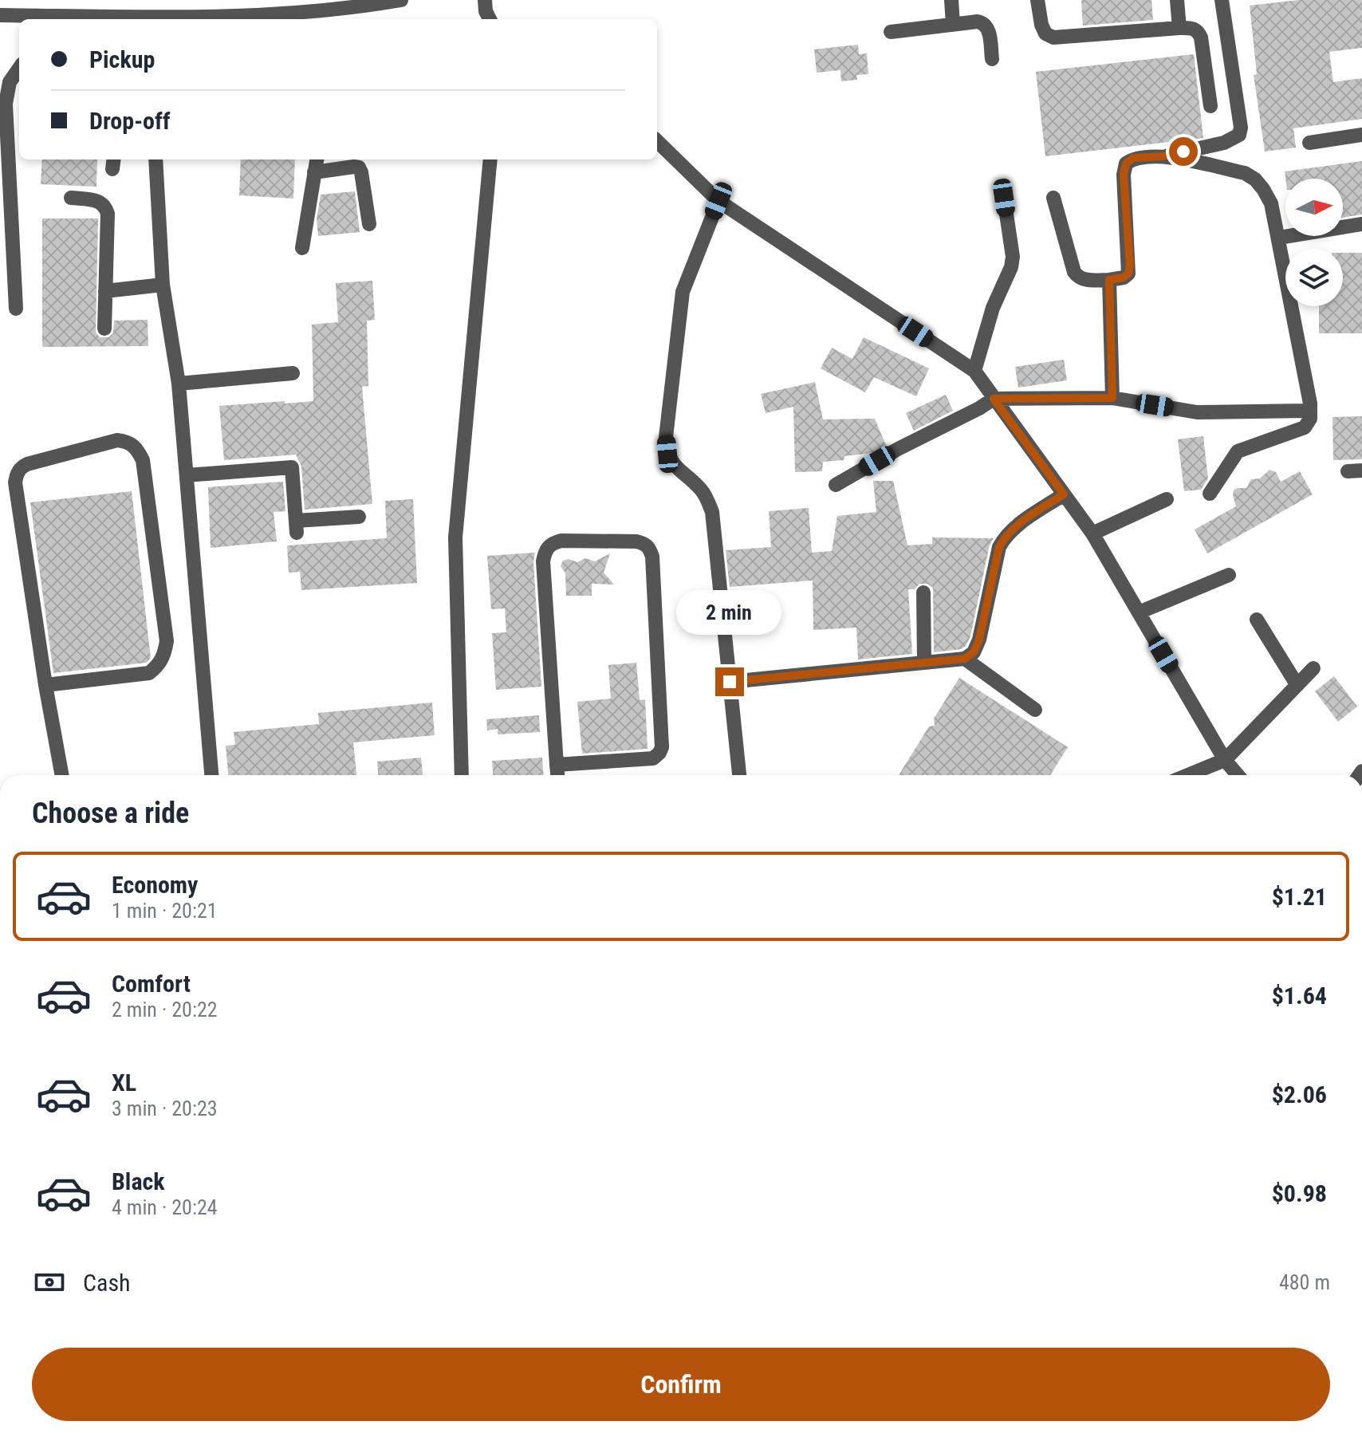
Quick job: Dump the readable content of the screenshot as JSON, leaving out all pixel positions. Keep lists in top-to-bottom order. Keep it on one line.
{"north":"right","page":{"banner":["Pickup","Drop-off"],"bubble":"2 min","heading":"Choose a ride","list":[{"name":"Economy","note":"1 min · 20:21","value":"$1.21"},{"name":"Comfort","note":"2 min · 20:22","value":"$1.64"},{"name":"XL","note":"3 min · 20:23","value":"$2.06"},{"name":"Black","note":"4 min · 20:24","value":"$0.98"}],"pay":["Cash","480 m"],"buttons":"Confirm"}}
